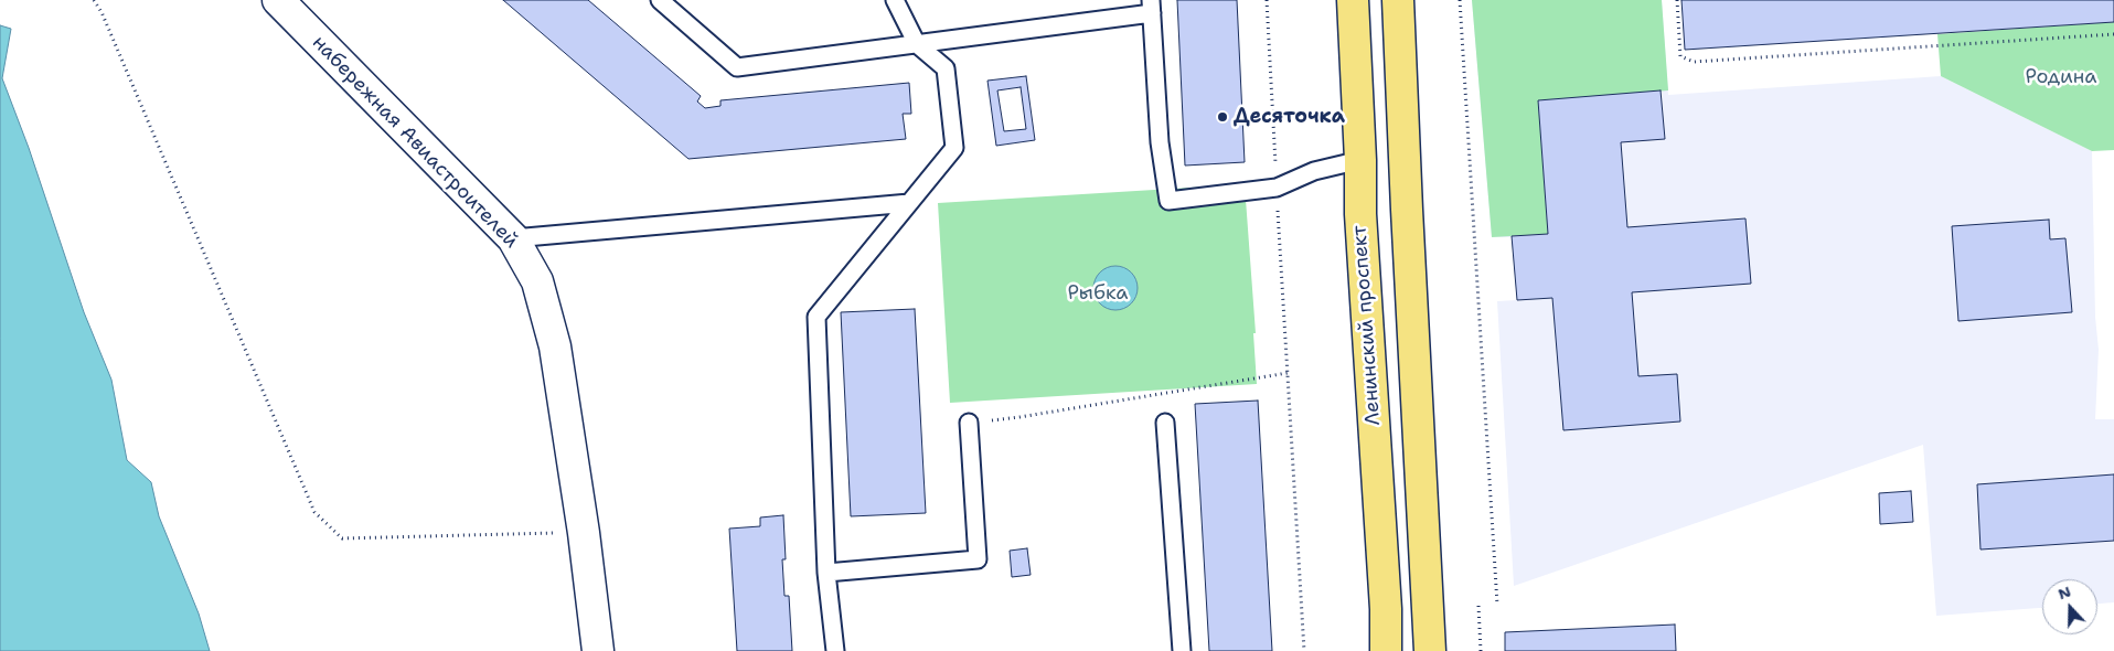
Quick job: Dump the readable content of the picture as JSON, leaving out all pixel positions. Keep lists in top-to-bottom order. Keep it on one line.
{"streets":{"main road":["Ленинский проспект"],"street":["набережная Авиастроителей"]},"parks":["Родина","Рыбка"],"places":["Десяточка"],"north":"top"}
